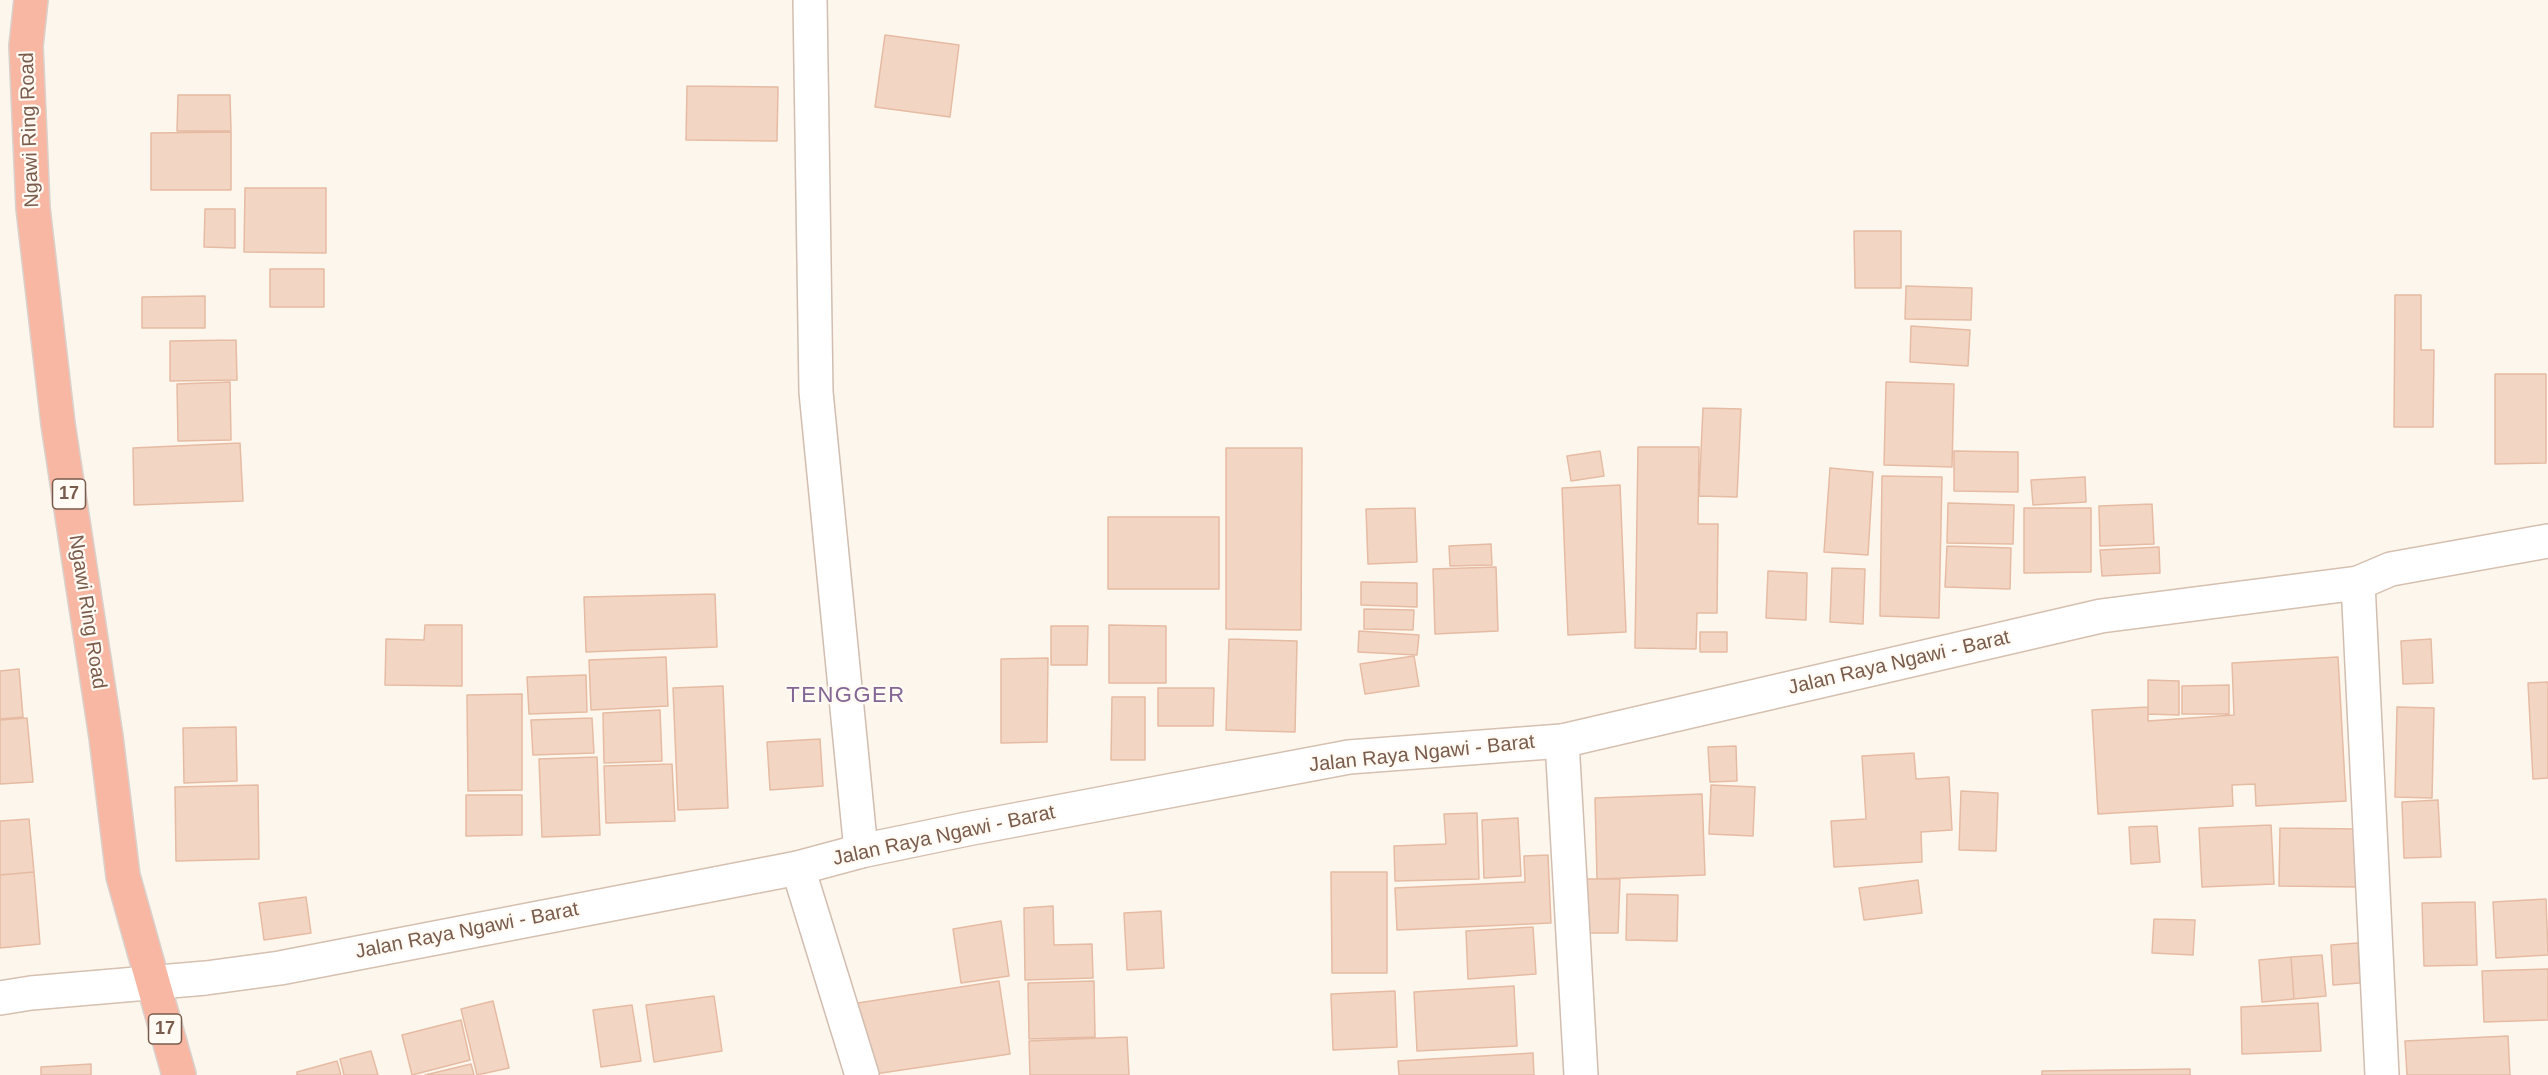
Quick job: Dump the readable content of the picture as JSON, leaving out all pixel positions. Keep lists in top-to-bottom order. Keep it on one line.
{"streets":{"highway":["Ngawi Ring Road","17"],"main road":["Jalan Raya Ngawi - Barat"]},"crossings":[["Ngawi Ring Road","Jalan Raya Ngawi - Barat"]],"districts":["TENGGER"]}
